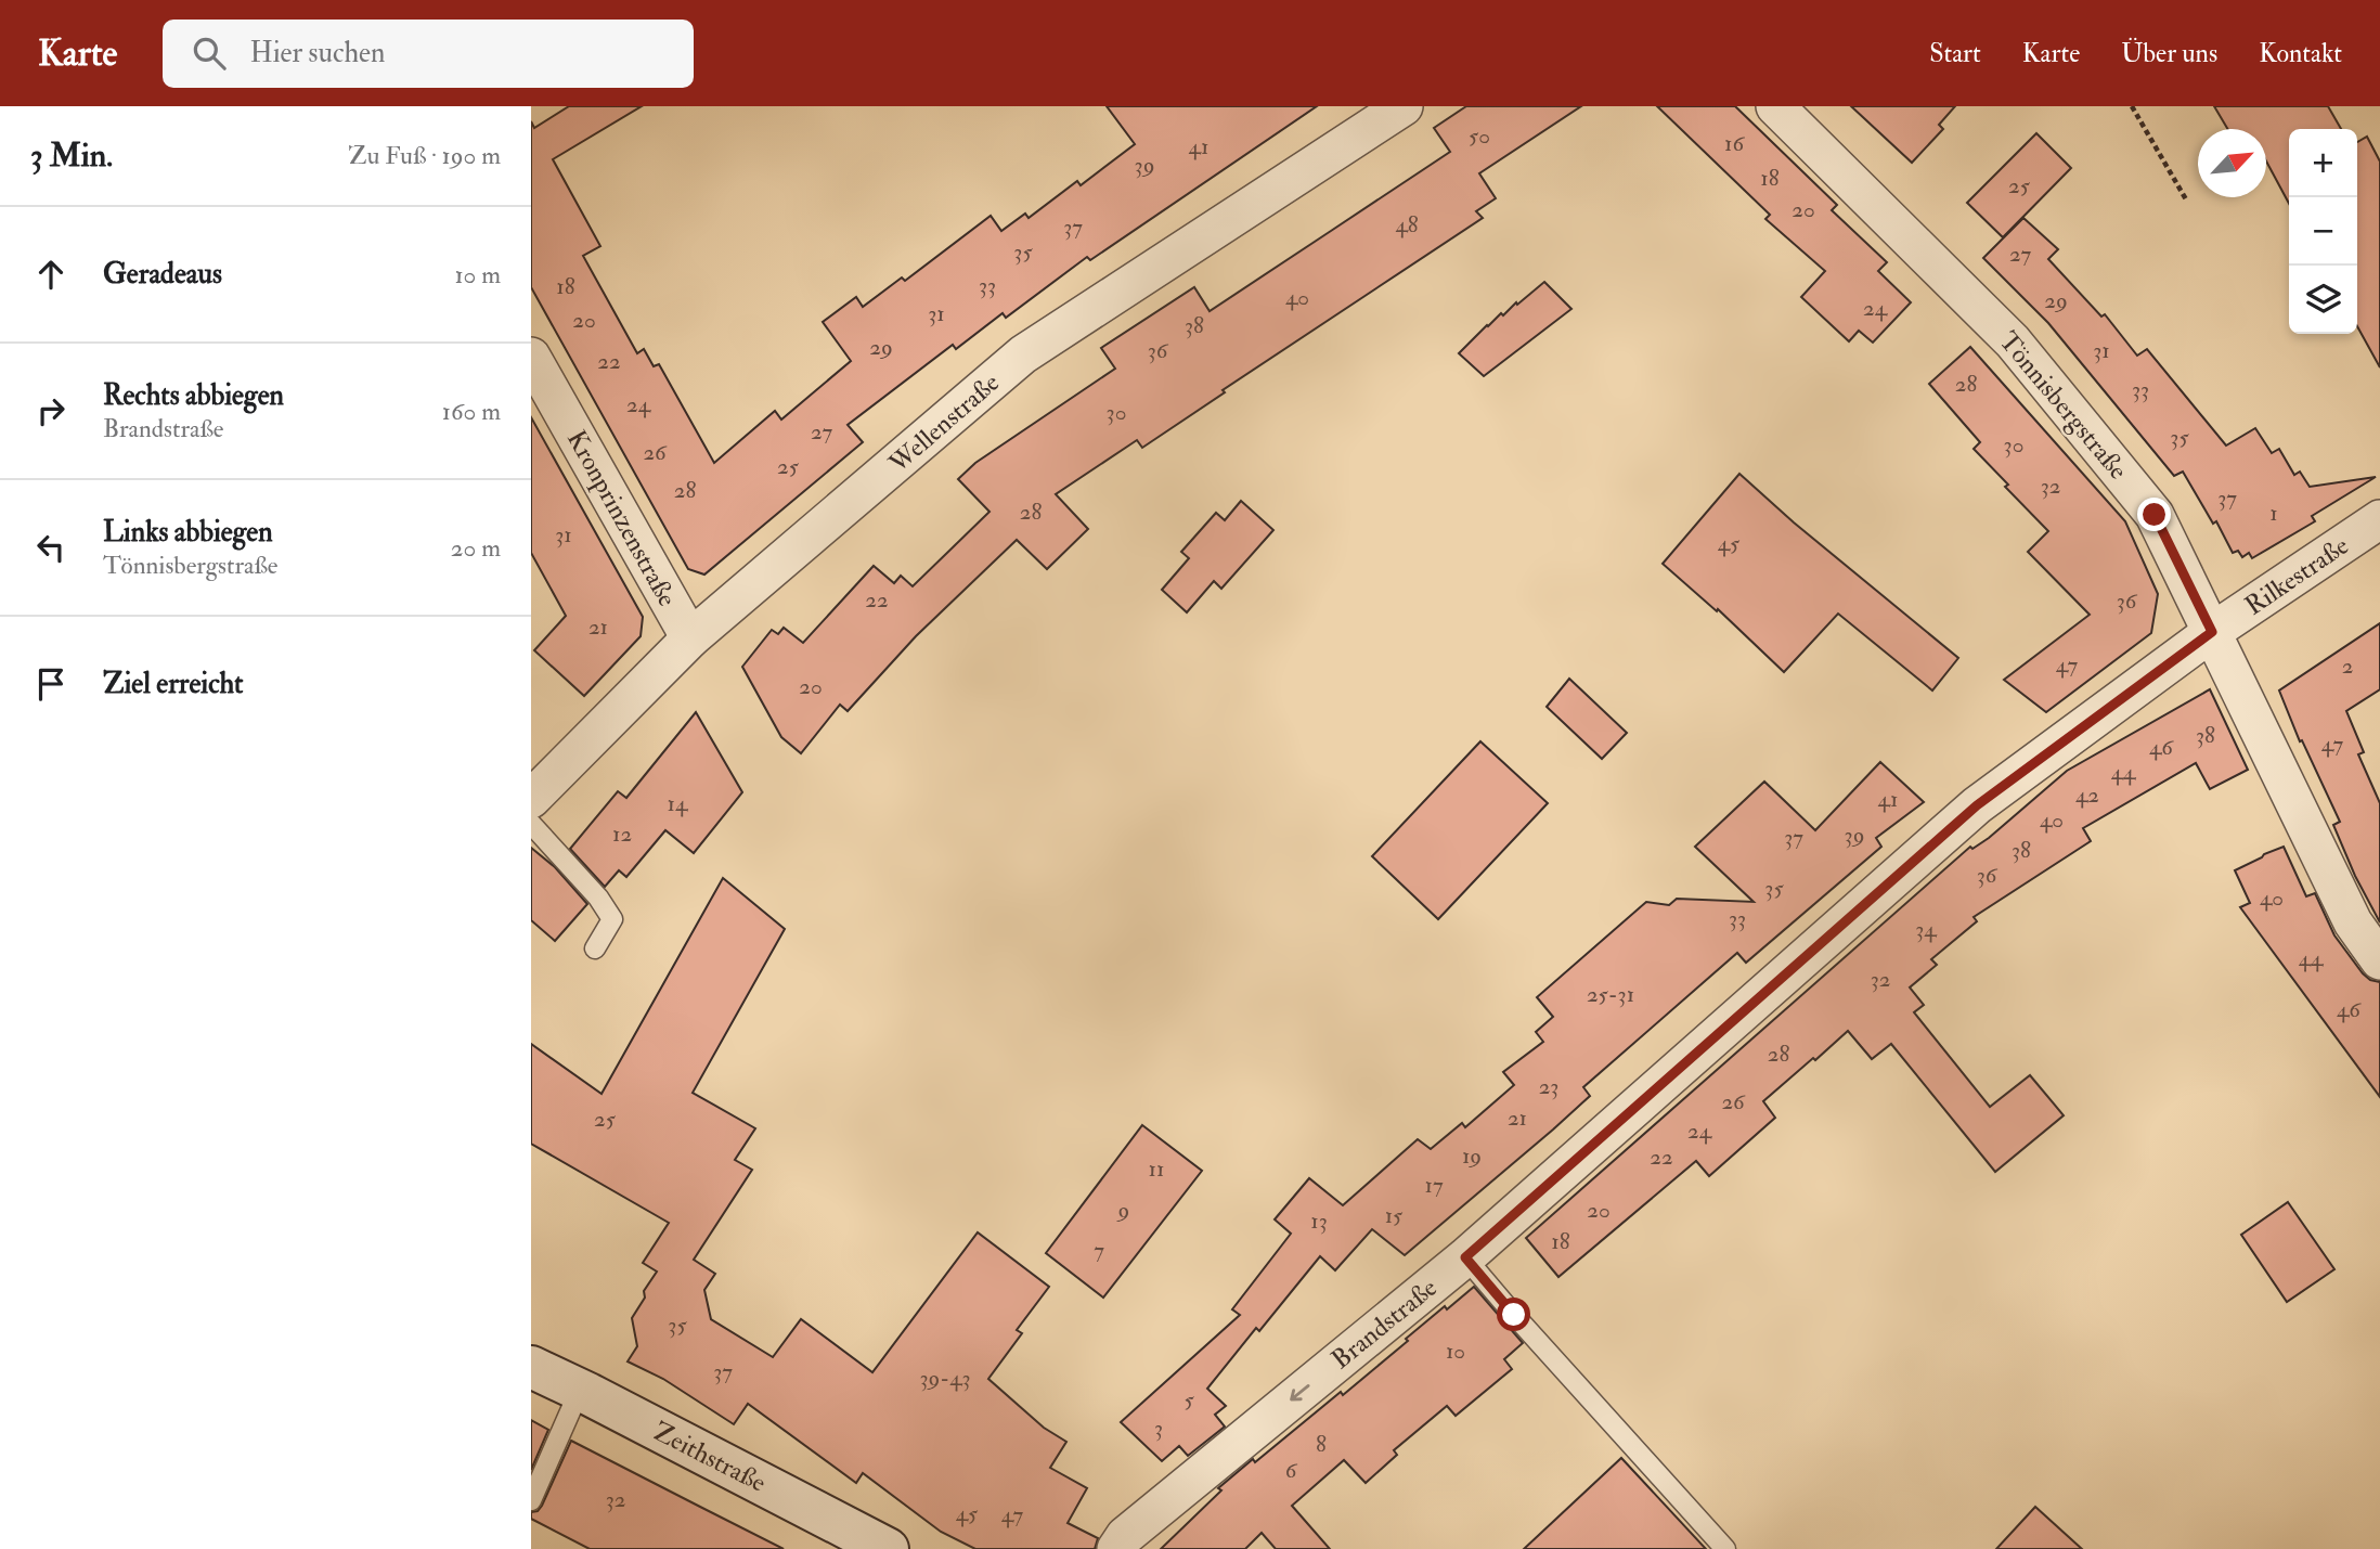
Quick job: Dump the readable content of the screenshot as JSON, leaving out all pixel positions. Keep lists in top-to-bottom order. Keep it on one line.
{"streets":{"street":["Tönnisbergstraße","Wellenstraße","Kronprinzenstraße","Rilkestraße","Brandstraße","Zeithstraße"]},"crossings":[["Tönnisbergstraße","Rilkestraße"],["Tönnisbergstraße","Brandstraße"],["Wellenstraße","Kronprinzenstraße"],["Rilkestraße","Brandstraße"]],"house_numbers":["50","16","41","39","18","25","20","48","37","35","27","33","18","40","29","24","31","20","38","29","36","31","22","28","33","24","30","27","35","30","26","25","32","28","37","28","1","31","45","22","36","21","47","2","20","38","47","46","44","42","41","14","40","12","39","37","38","36","35","40","33","34","44","32","25-31","46","28","23","26","21","25","24","19","22","11","17","9","20","15","13","18","7","35","10","37","39-43","5","3","8","6","32","45","47"],"north":"top right","page":{"header":"Karte","search":"Hier suchen","nav":["Start","Karte","Über uns","Kontakt"],"heading":["3 Min.","Zu Fuß · 190 m"],"map_buttons":["+","−"],"list":[["Geradeaus","10 m"],["Rechts abbiegen","Brandstraße","160 m"],["Links abbiegen","Tönnisbergstraße","20 m"],"Ziel erreicht"]}}
